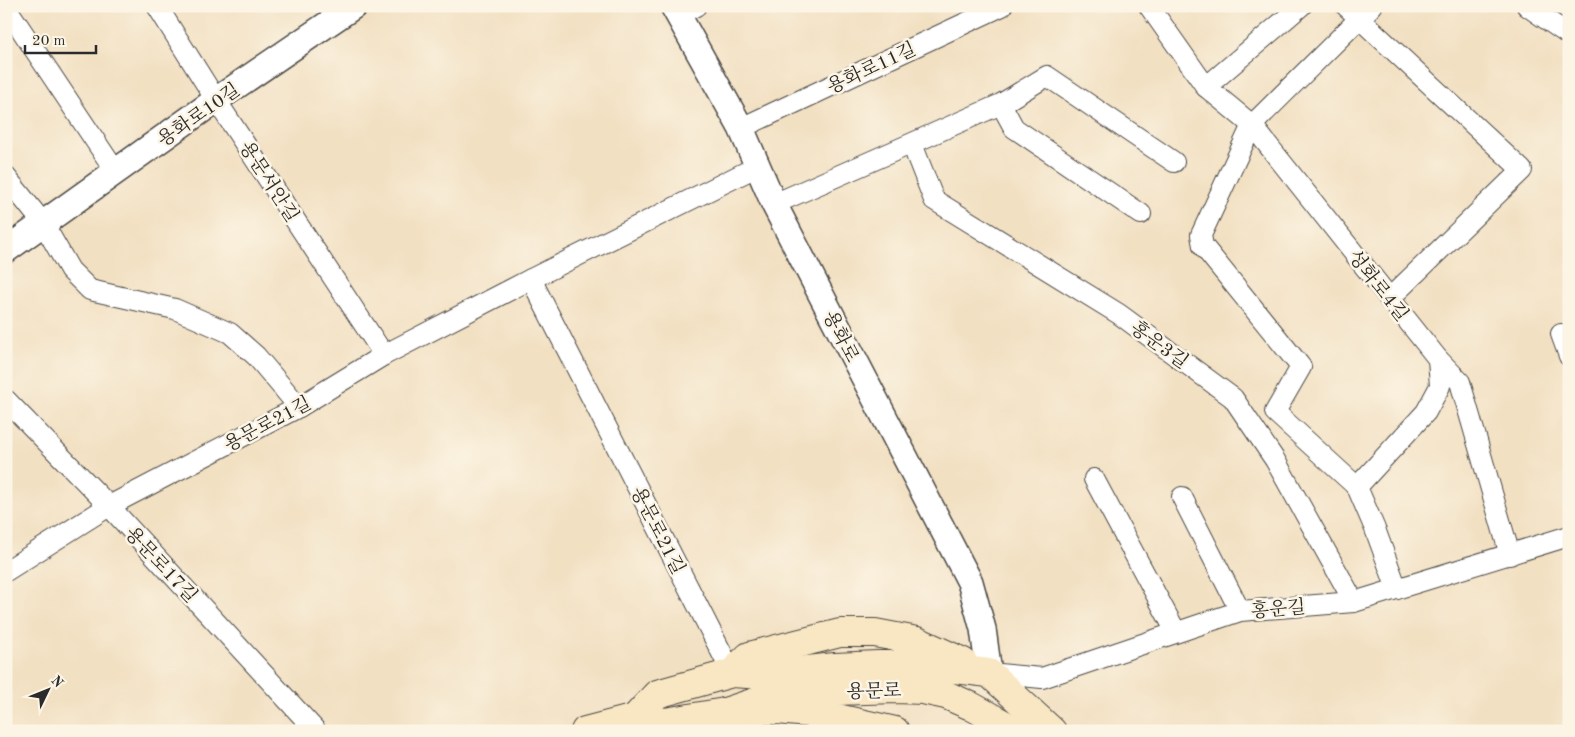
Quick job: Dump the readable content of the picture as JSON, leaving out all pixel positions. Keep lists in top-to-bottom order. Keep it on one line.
{"streets":{"main road":["용문로"],"street":["용화로11길","용화로10길","용문서안길","성화로4길","용화로","홍운3길","용문로21길","용문로17길","홍운길"]},"crossings":[["용화로11길","용화로"],["용화로10길","용문서안길"],["용문서안길","용문로21길"],["성화로4길","홍운길"],["용화로","용문로21길"],["용화로","홍운길"],["용화로","용문로"],["홍운3길","홍운길"],["용문로21길","용문로17길"],["용문로21길","용문로"],["홍운길","용문로"]],"scale_bar":"20 m","north":"top right"}
